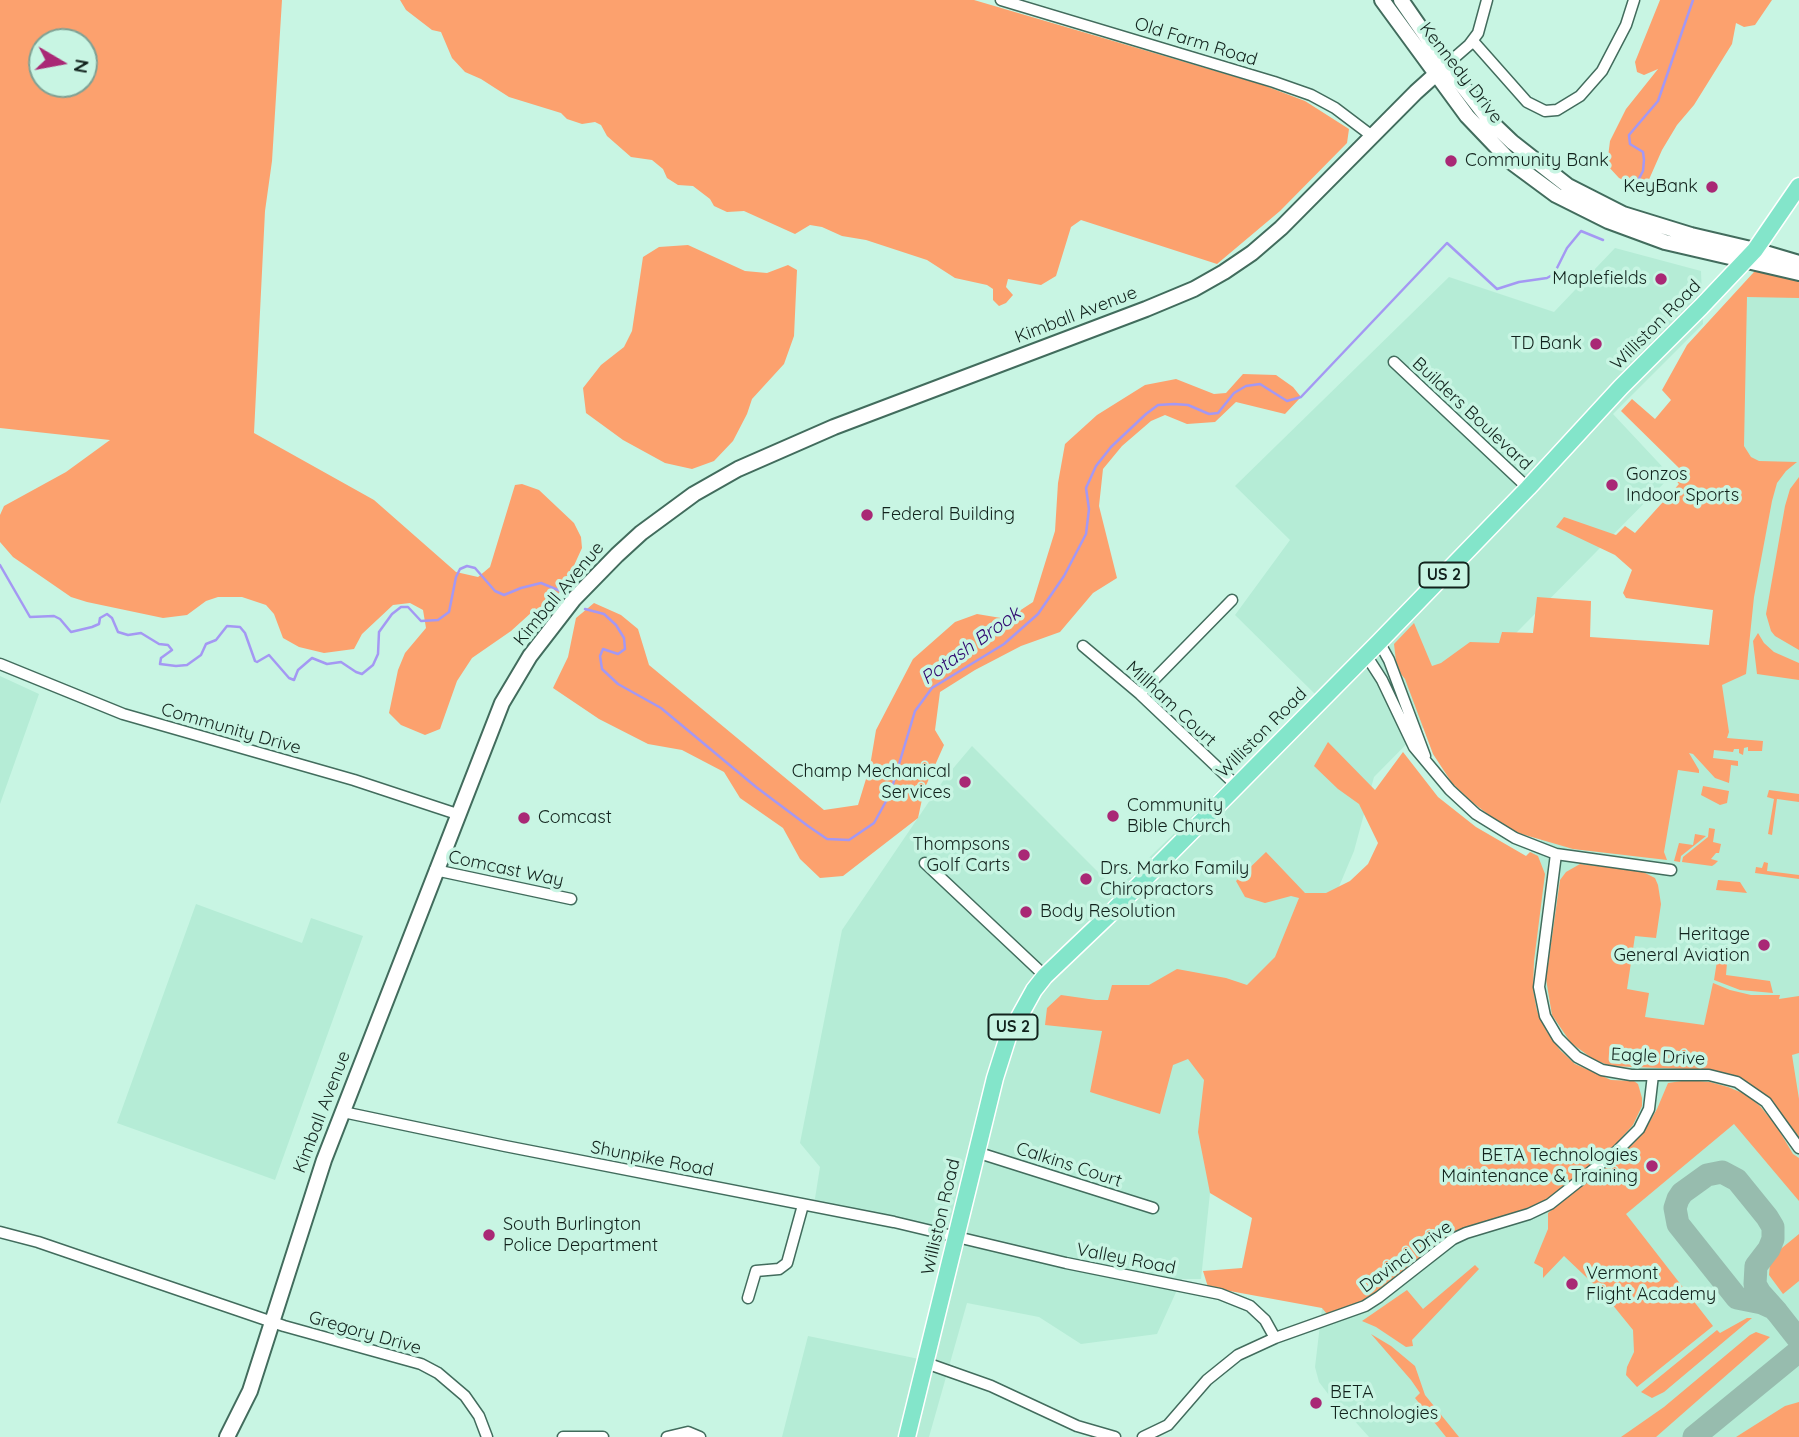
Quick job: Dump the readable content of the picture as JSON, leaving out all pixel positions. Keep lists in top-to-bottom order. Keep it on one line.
{"streets":{"main road":["Kennedy Drive","Kimball Avenue","Williston Road","US 2"],"street":["Old Farm Road","Builders Boulevard","Millham Court","Community Drive","Comcast Way","Eagle Drive","Shunpike Road","Calkins Court","Davinci Drive","Valley Road","Gregory Drive"]},"crossings":[["Old Farm Road","Kimball Avenue"],["Kennedy Drive","Kimball Avenue"],["Kennedy Drive","Williston Road"],["Kimball Avenue","Community Drive"],["Kimball Avenue","Comcast Way"],["Kimball Avenue","Shunpike Road"],["Kimball Avenue","Gregory Drive"],["Williston Road","Builders Boulevard"],["Williston Road","Millham Court"],["Williston Road","Shunpike Road"],["Williston Road","Calkins Court"],["Williston Road","Valley Road"],["Eagle Drive","Davinci Drive"],["Shunpike Road","Valley Road"],["Davinci Drive","Valley Road"]],"water":["Potash Brook"],"places":["Community Bank","KeyBank","Maplefields","TD Bank","Gonzos Indoor Sports","Federal Building","Champ Mechanical Services","Community Bible Church","Comcast","Thompsons Golf Carts","Drs. Marko Family Chiropractors","Body Resolution","Heritage General Aviation","BETA Technologies Maintenance & Training","South Burlington Police Department","Vermont Flight Academy","BETA Technologies"],"north":"right"}
